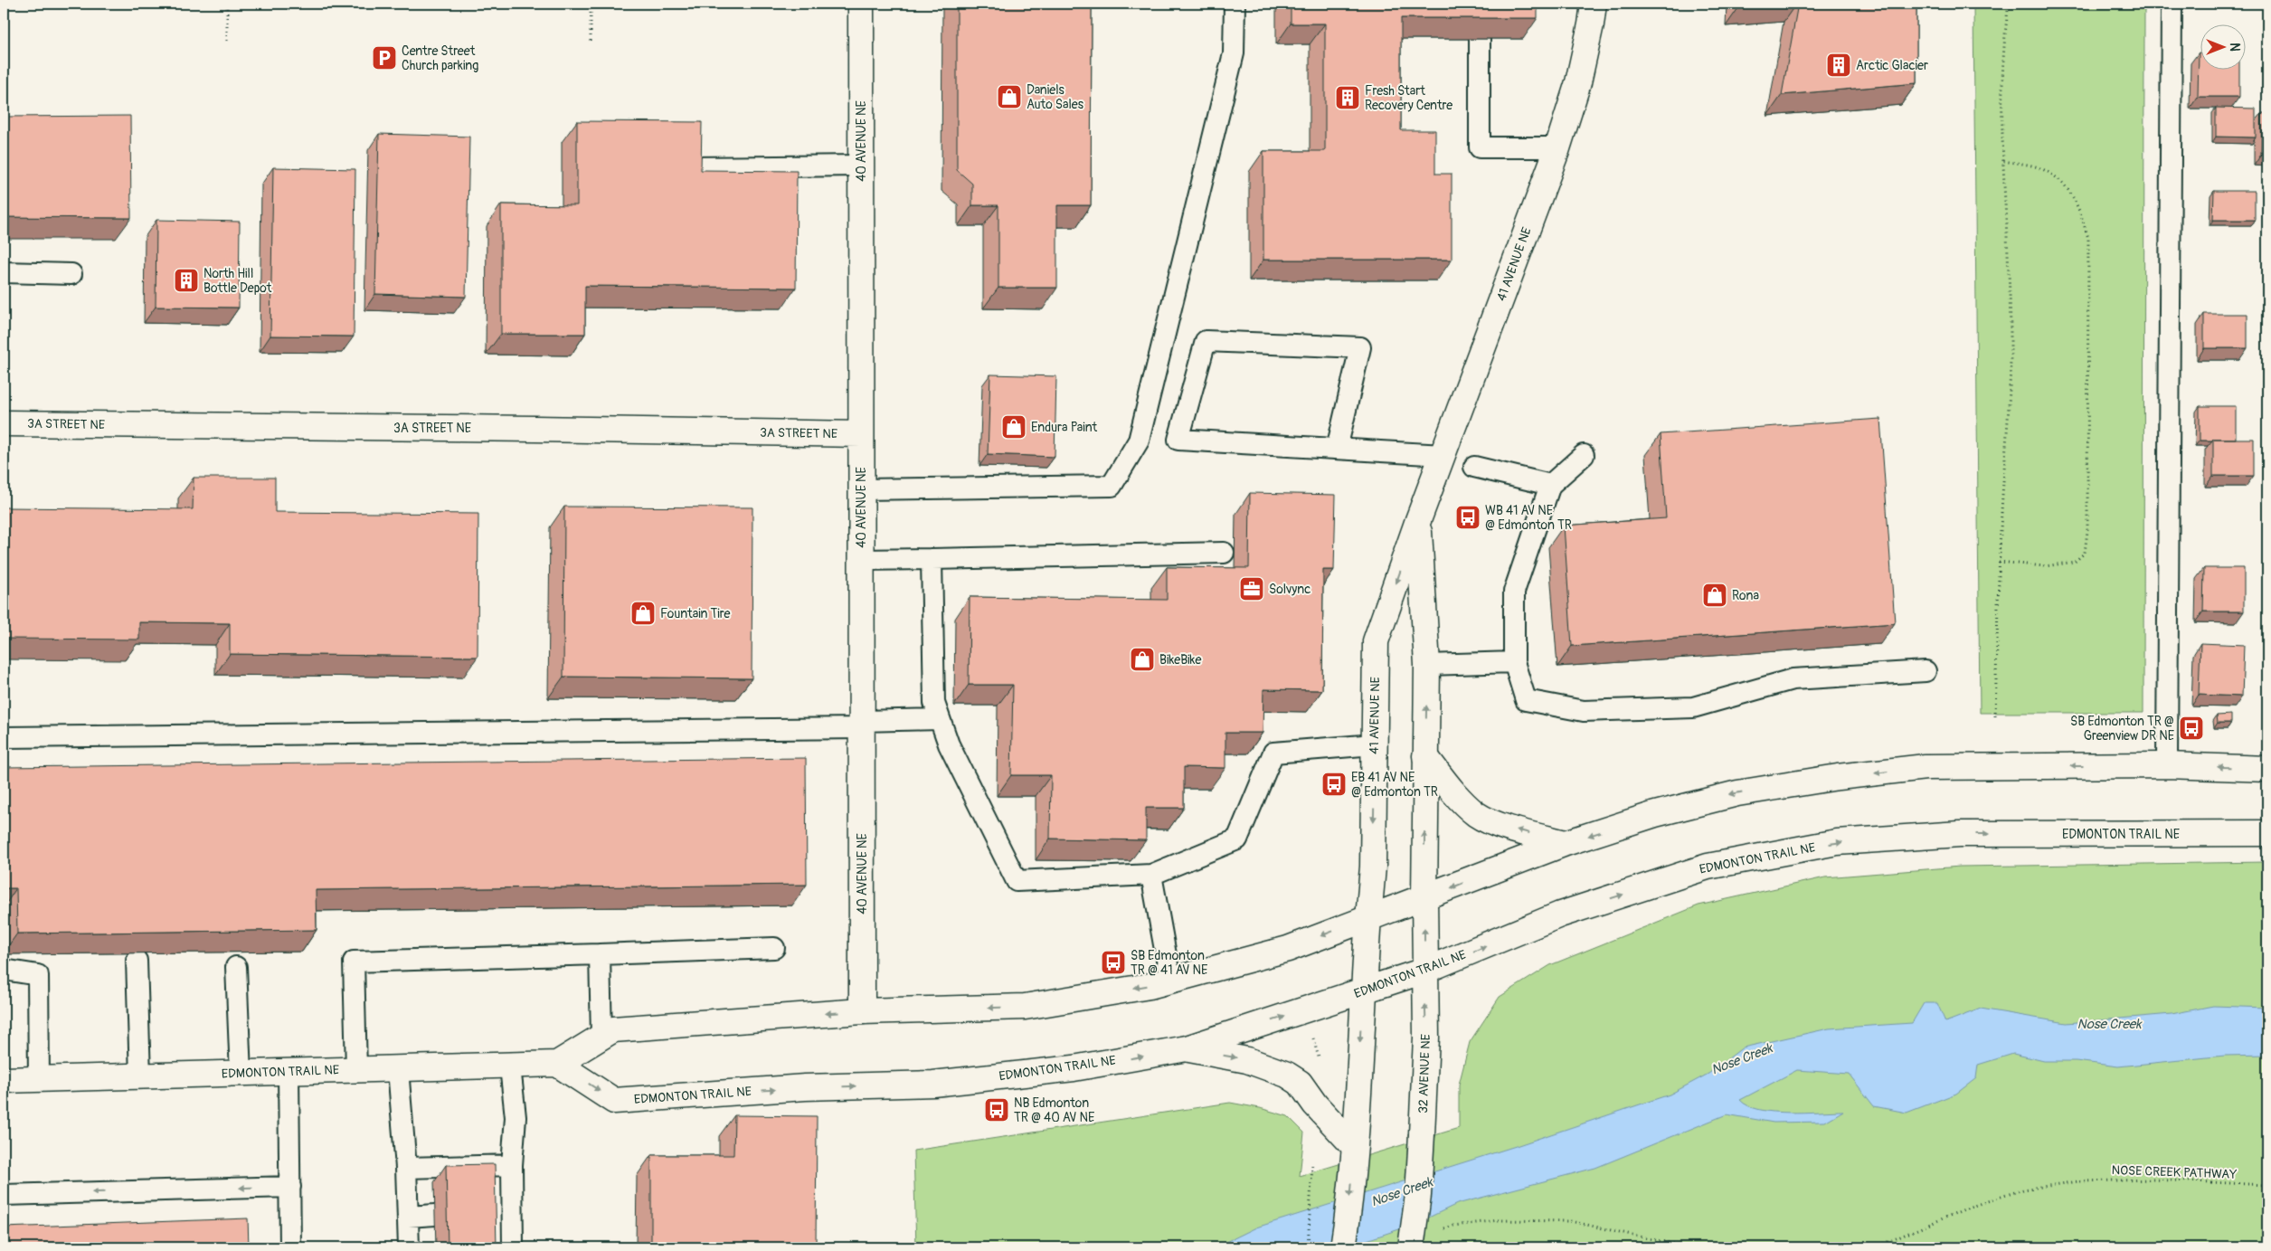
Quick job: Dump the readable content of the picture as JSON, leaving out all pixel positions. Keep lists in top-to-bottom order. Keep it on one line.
{"streets":{"main road":["40 AVENUE NE","41 AVENUE NE","3A STREET NE","EDMONTON TRAIL NE","32 AVENUE NE"],"path":["NOSE CREEK PATHWAY"]},"crossings":[["40 AVENUE NE","3A STREET NE"],["40 AVENUE NE","EDMONTON TRAIL NE"],["41 AVENUE NE","EDMONTON TRAIL NE"],["41 AVENUE NE","32 AVENUE NE"],["EDMONTON TRAIL NE","32 AVENUE NE"]],"water":["Nose Creek"],"places":{"parking":["Centre Street Church parking"],"building":["Arctic Glacier","Fresh Start Recovery Centre","North Hill Bottle Depot"],"shop":["Daniels Auto Sales","Endura Paint","Rona","Fountain Tire","BikeBike"],"bus stop":["WB 41 AV NE @ Edmonton TR","SB Edmonton TR @ Greenview DR NE","EB 41 AV NE @ Edmonton TR","SB Edmonton TR @ 41 AV NE","NB Edmonton TR @ 40 AV NE"],"office":["Solvync"]},"north":"right"}
